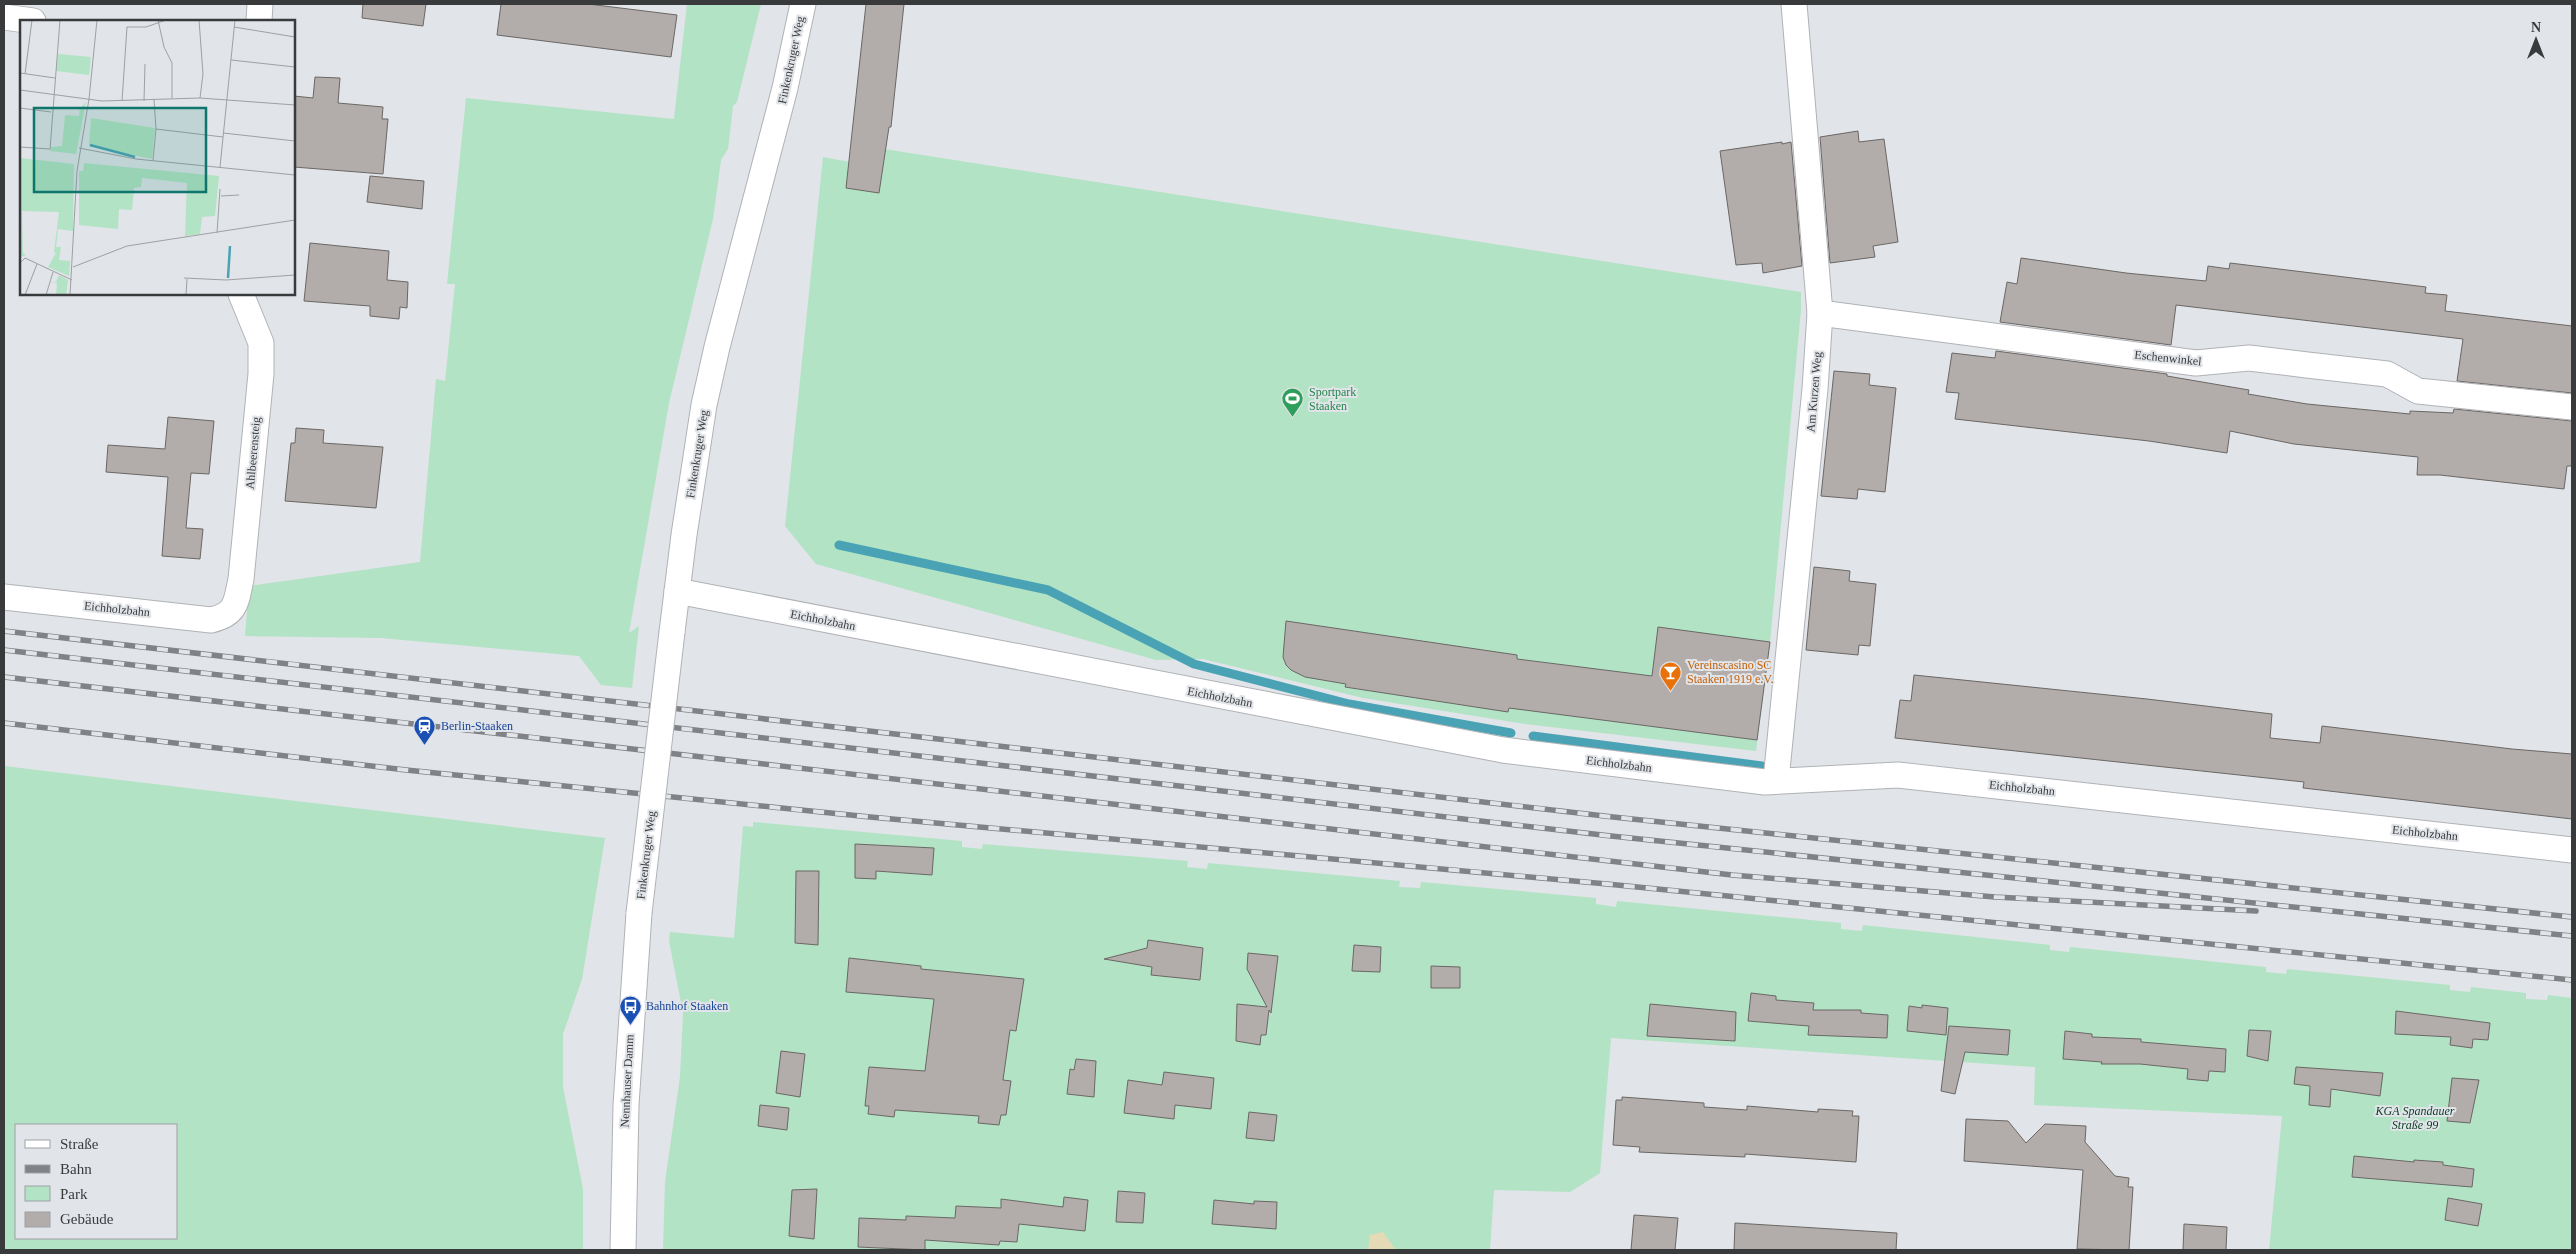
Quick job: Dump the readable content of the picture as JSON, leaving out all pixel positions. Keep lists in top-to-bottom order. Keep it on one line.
{"streets":{"street":["Finkenkruger Weg","Eschenwinkel","Am Kurzen Weg","Ahlbeerensteig","Eichholzbahn","Nennhauser Damm"]},"crossings":[["Finkenkruger Weg","Eichholzbahn"],["Finkenkruger Weg","Nennhauser Damm"],["Eschenwinkel","Am Kurzen Weg"],["Am Kurzen Weg","Eichholzbahn"],["Ahlbeerensteig","Eichholzbahn"]],"parks":["KGA Spandauer Straße 99"],"places":{"sports":["Sportpark Staaken"],"bar":["Vereinscasino SC Staaken 1919 e.V."],"station":["Berlin-Staaken"],"bus stop":["Bahnhof Staaken"]},"legend":["Straße","Bahn","Park","Gebäude"],"north":"top"}
